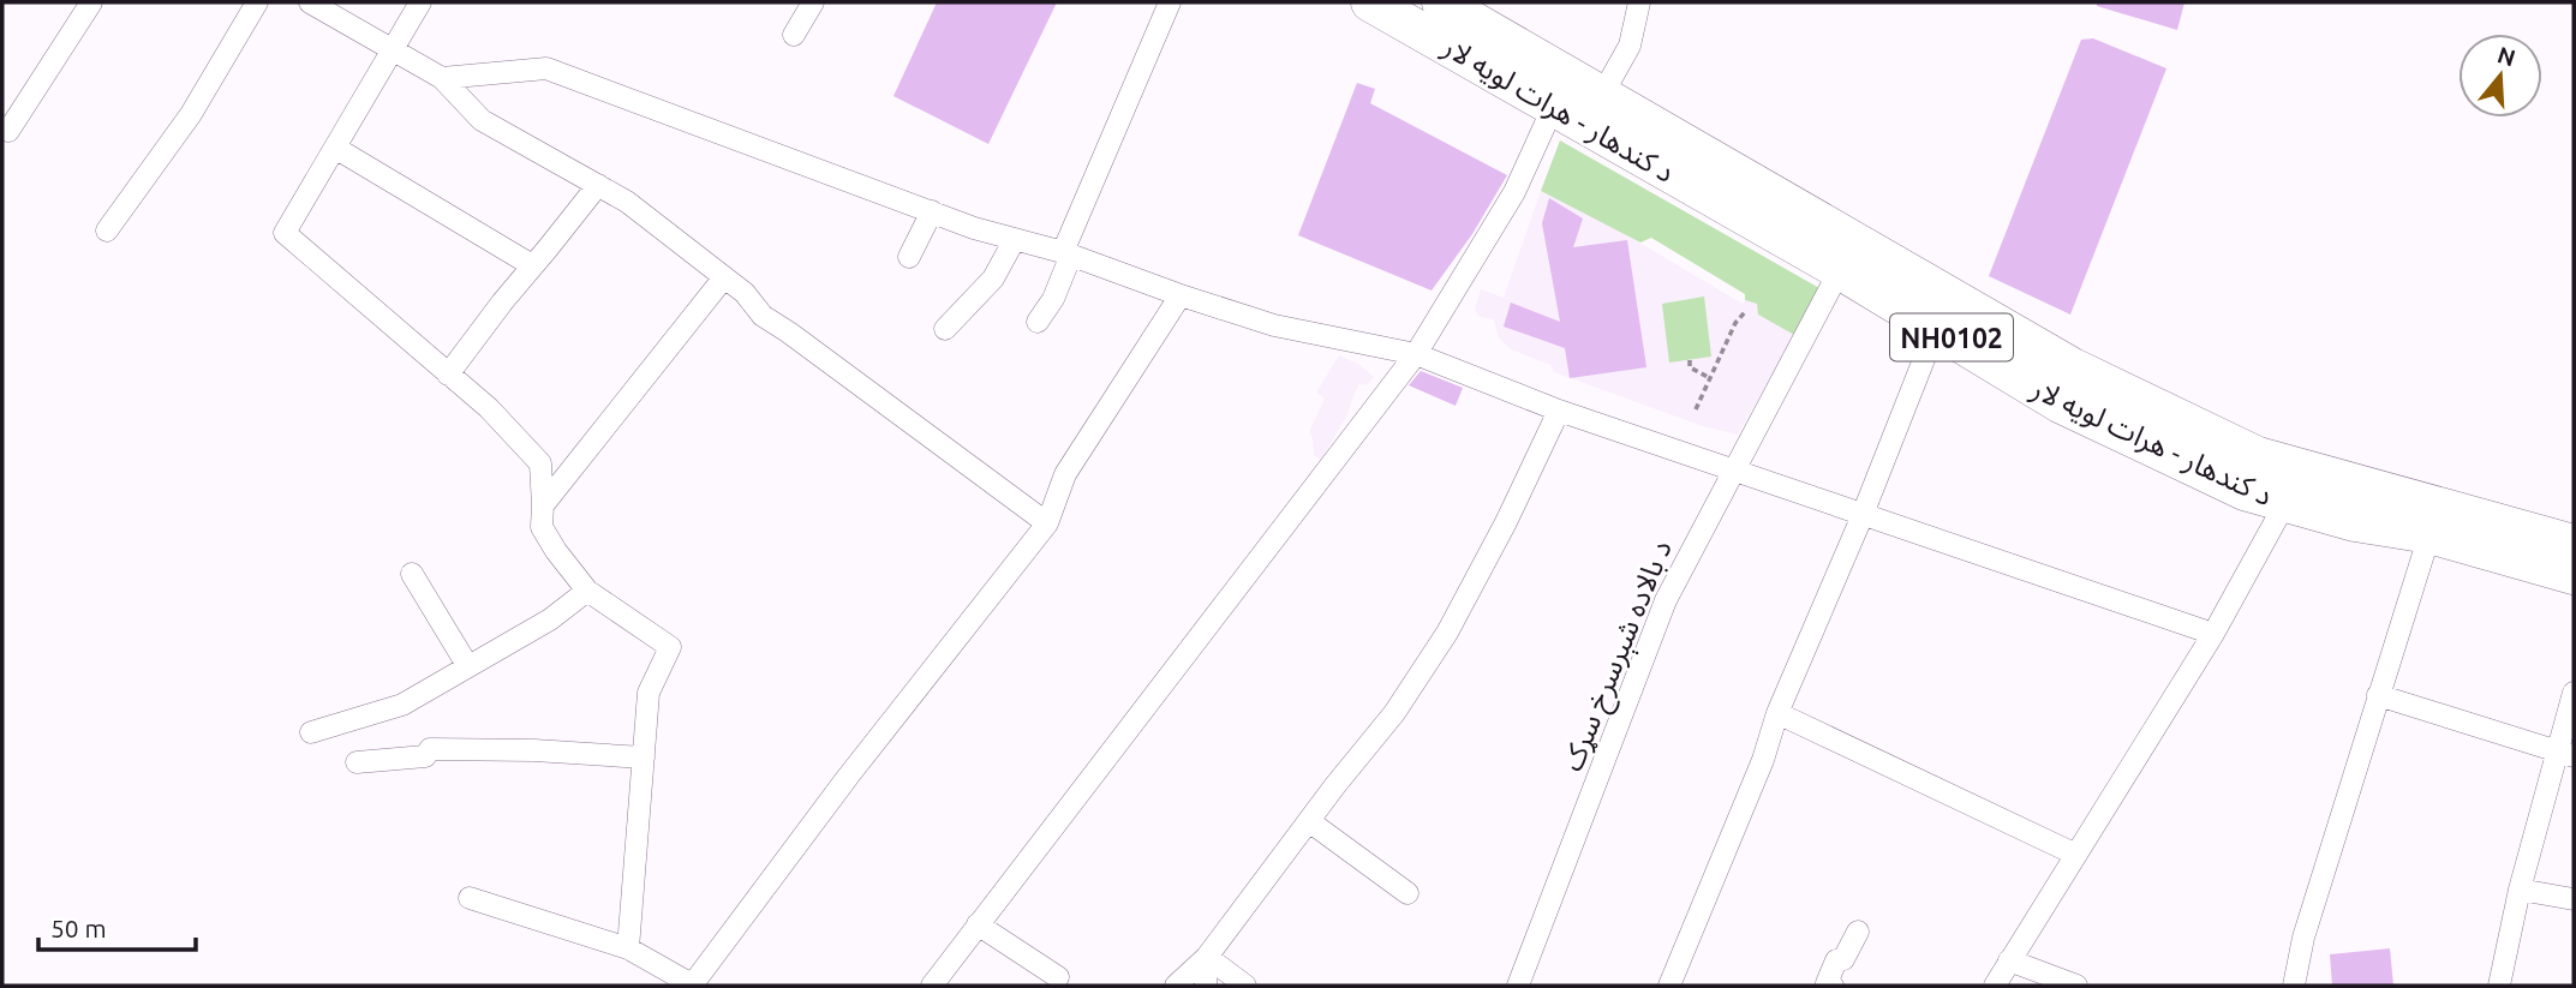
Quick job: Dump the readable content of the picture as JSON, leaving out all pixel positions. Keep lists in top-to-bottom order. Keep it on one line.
{"streets":{"highway":["د کندهار - هرات لويه لار","NH0102"],"street":["د بالاده شېرسرخ سړک"]},"crossings":[["د کندهار - هرات لويه لار","د بالاده شېرسرخ سړک"]],"scale_bar":"50 m","north":"top"}
